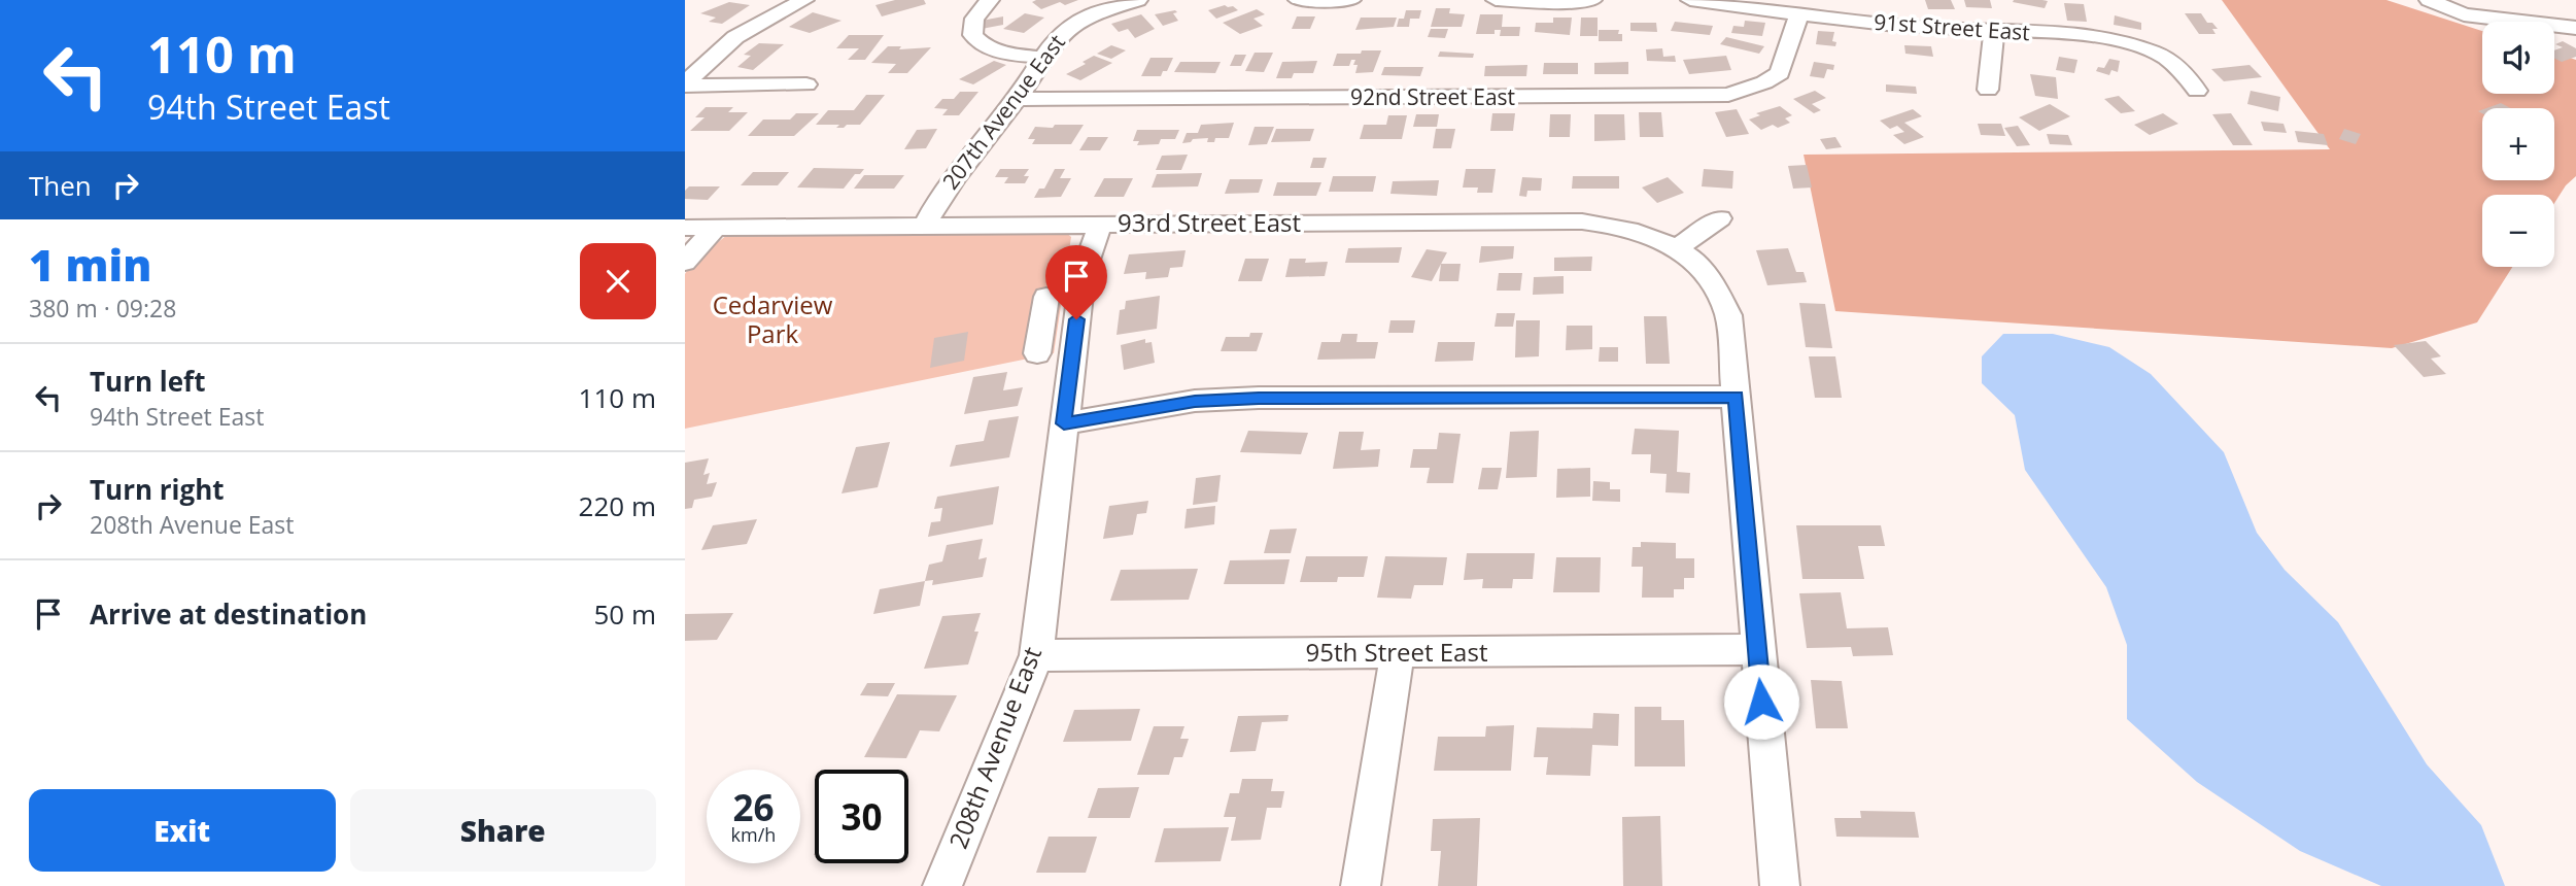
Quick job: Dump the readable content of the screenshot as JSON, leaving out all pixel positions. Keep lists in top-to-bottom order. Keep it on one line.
{"streets":{"street":["91st Street East","92nd Street East","207th Avenue East","93rd Street East","95th Street East","208th Avenue East"]},"crossings":[["91st Street East","92nd Street East"],["92nd Street East","207th Avenue East"],["207th Avenue East","93rd Street East"],["93rd Street East","208th Avenue East"],["95th Street East","208th Avenue East"]],"parks":["Cedarview Park"],"page":{"turn":["110 m","94th Street East"],"map_buttons":["+","−"],"then":"Then","heading":["1 min","380 m · 09:28"],"list":[{"name":"Turn left","note":"94th Street East","value":"110 m"},{"name":"Turn right","note":"208th Avenue East","value":"220 m"},{"name":"Arrive at destination","value":"50 m"}],"speed":"26 km/h","limit":"30","buttons":["Exit","Share"]}}
